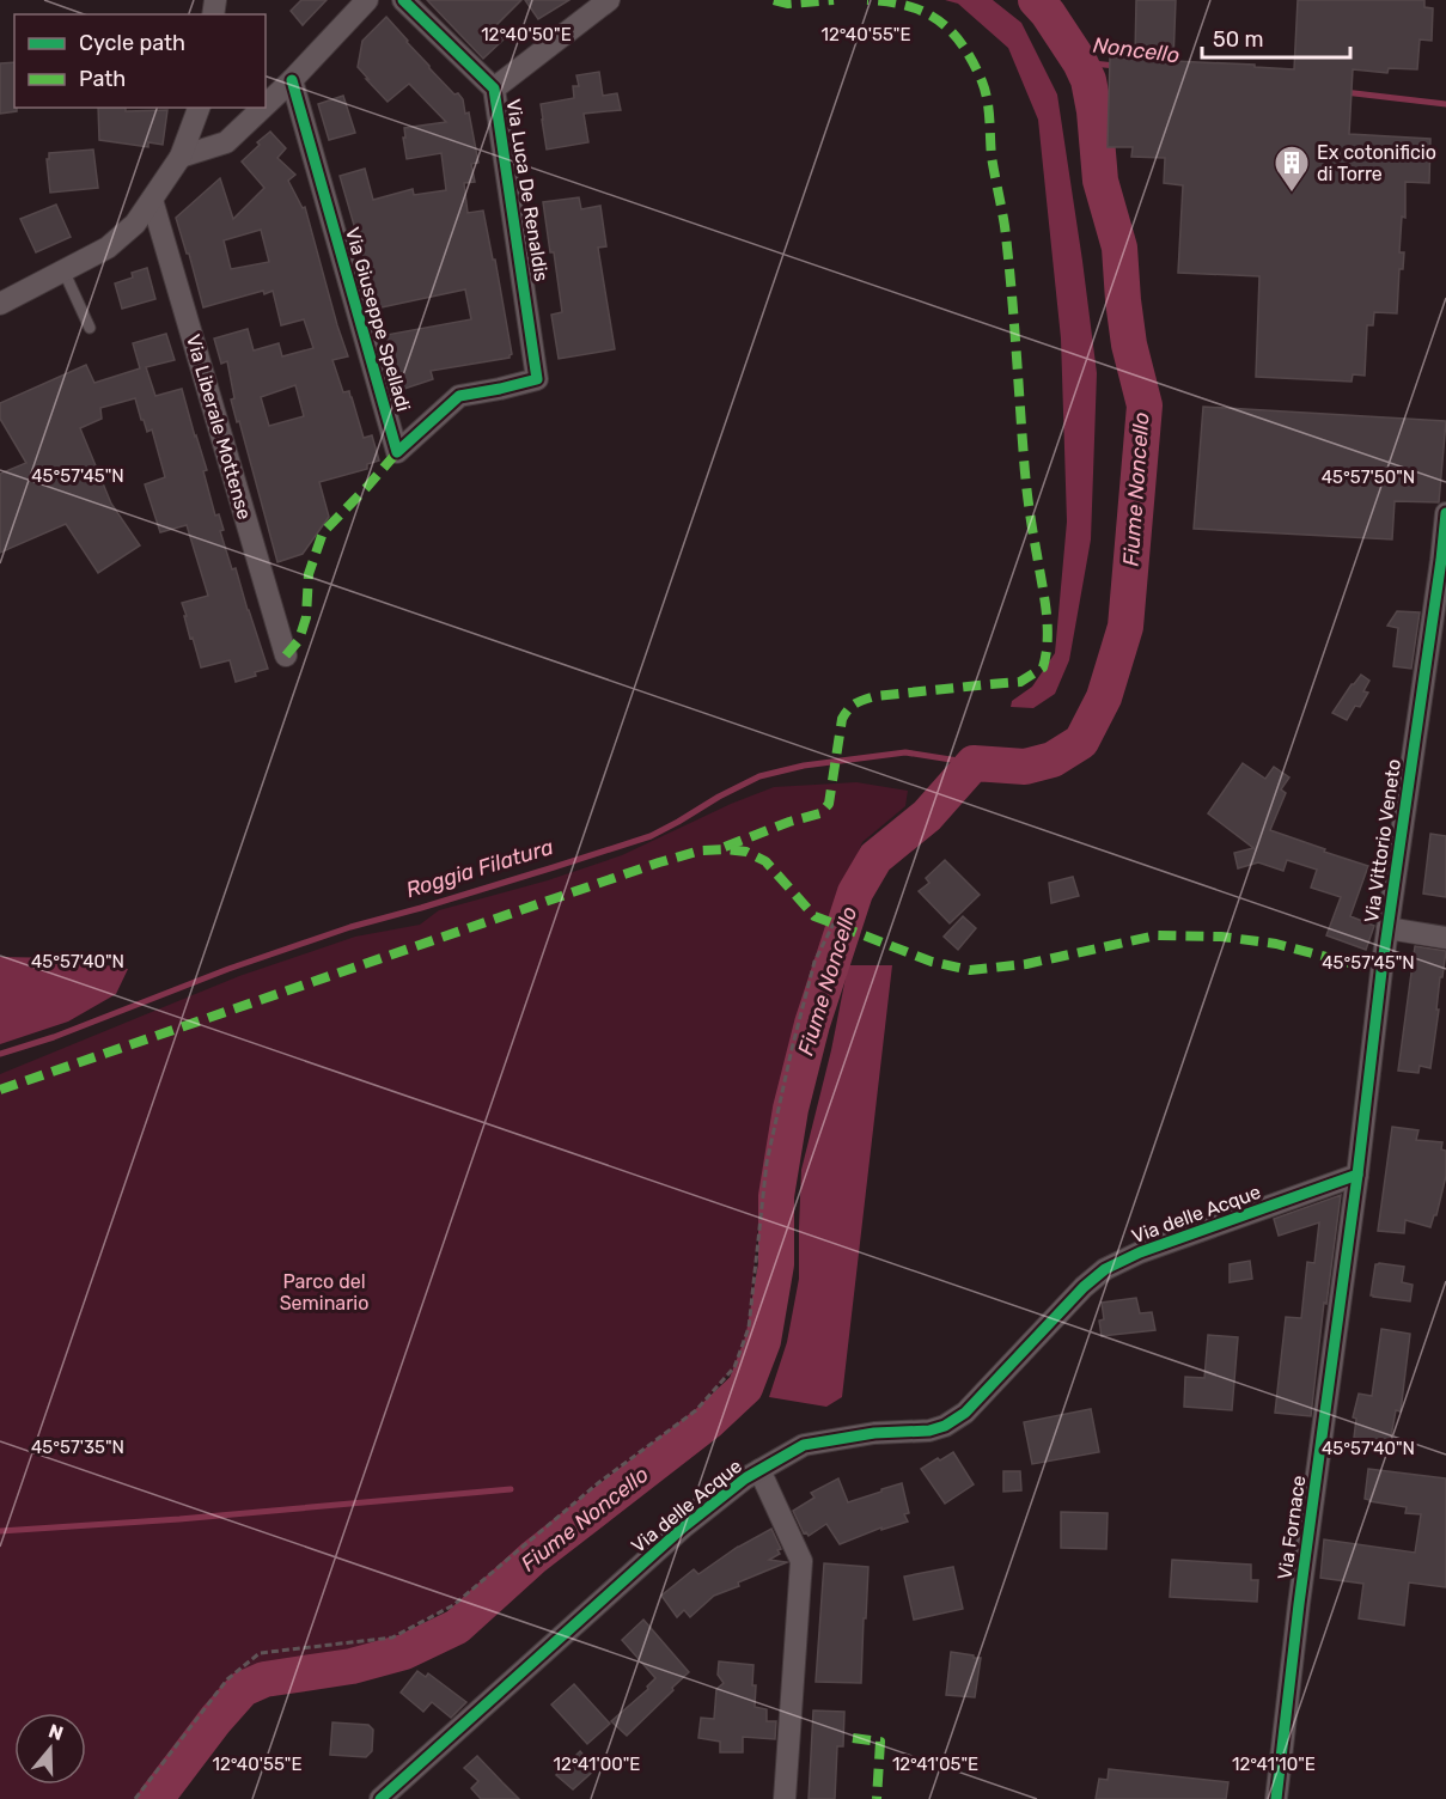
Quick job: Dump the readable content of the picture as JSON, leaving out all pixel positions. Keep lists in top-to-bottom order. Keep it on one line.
{"streets":{"street":["Via Luca De Renaldis","Via Giuseppe Spelladi","Via Liberale Mottense","Via Vittorio Veneto","Via delle Acque","Via Fornace"]},"crossings":[["Via Luca De Renaldis","Via Giuseppe Spelladi"],["Via Vittorio Veneto","Via delle Acque"],["Via Vittorio Veneto","Via Fornace"],["Via delle Acque","Via Fornace"]],"water":["Noncello","Fiume Noncello","Roggia Filatura"],"parks":["Parco del Seminario"],"places":{"building":["Ex cotonificio di Torre"]},"legend":["Cycle path","Path"],"scale_bar":"50 m","north":"top","coordinates":["12°40'50\"E","12°40'55\"E","45°57'45\"N","45°57'50\"N","45°57'40\"N","45°57'35\"N","12°41'00\"E","12°41'05\"E","12°41'10\"E"]}
